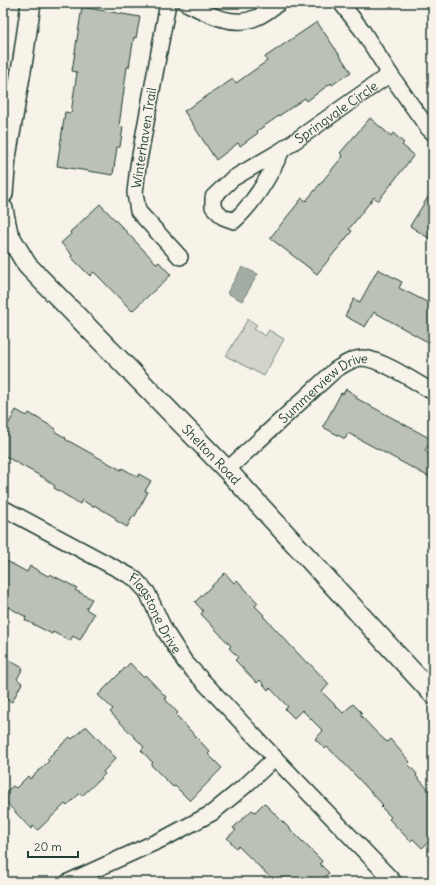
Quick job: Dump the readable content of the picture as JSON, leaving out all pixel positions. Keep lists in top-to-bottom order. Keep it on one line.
{"streets":{"street":["Springvale Circle","Winterhaven Trail","Summerview Drive","Shelton Road","Flagstone Drive"]},"crossings":[["Summerview Drive","Shelton Road"]],"scale_bar":"20 m"}
